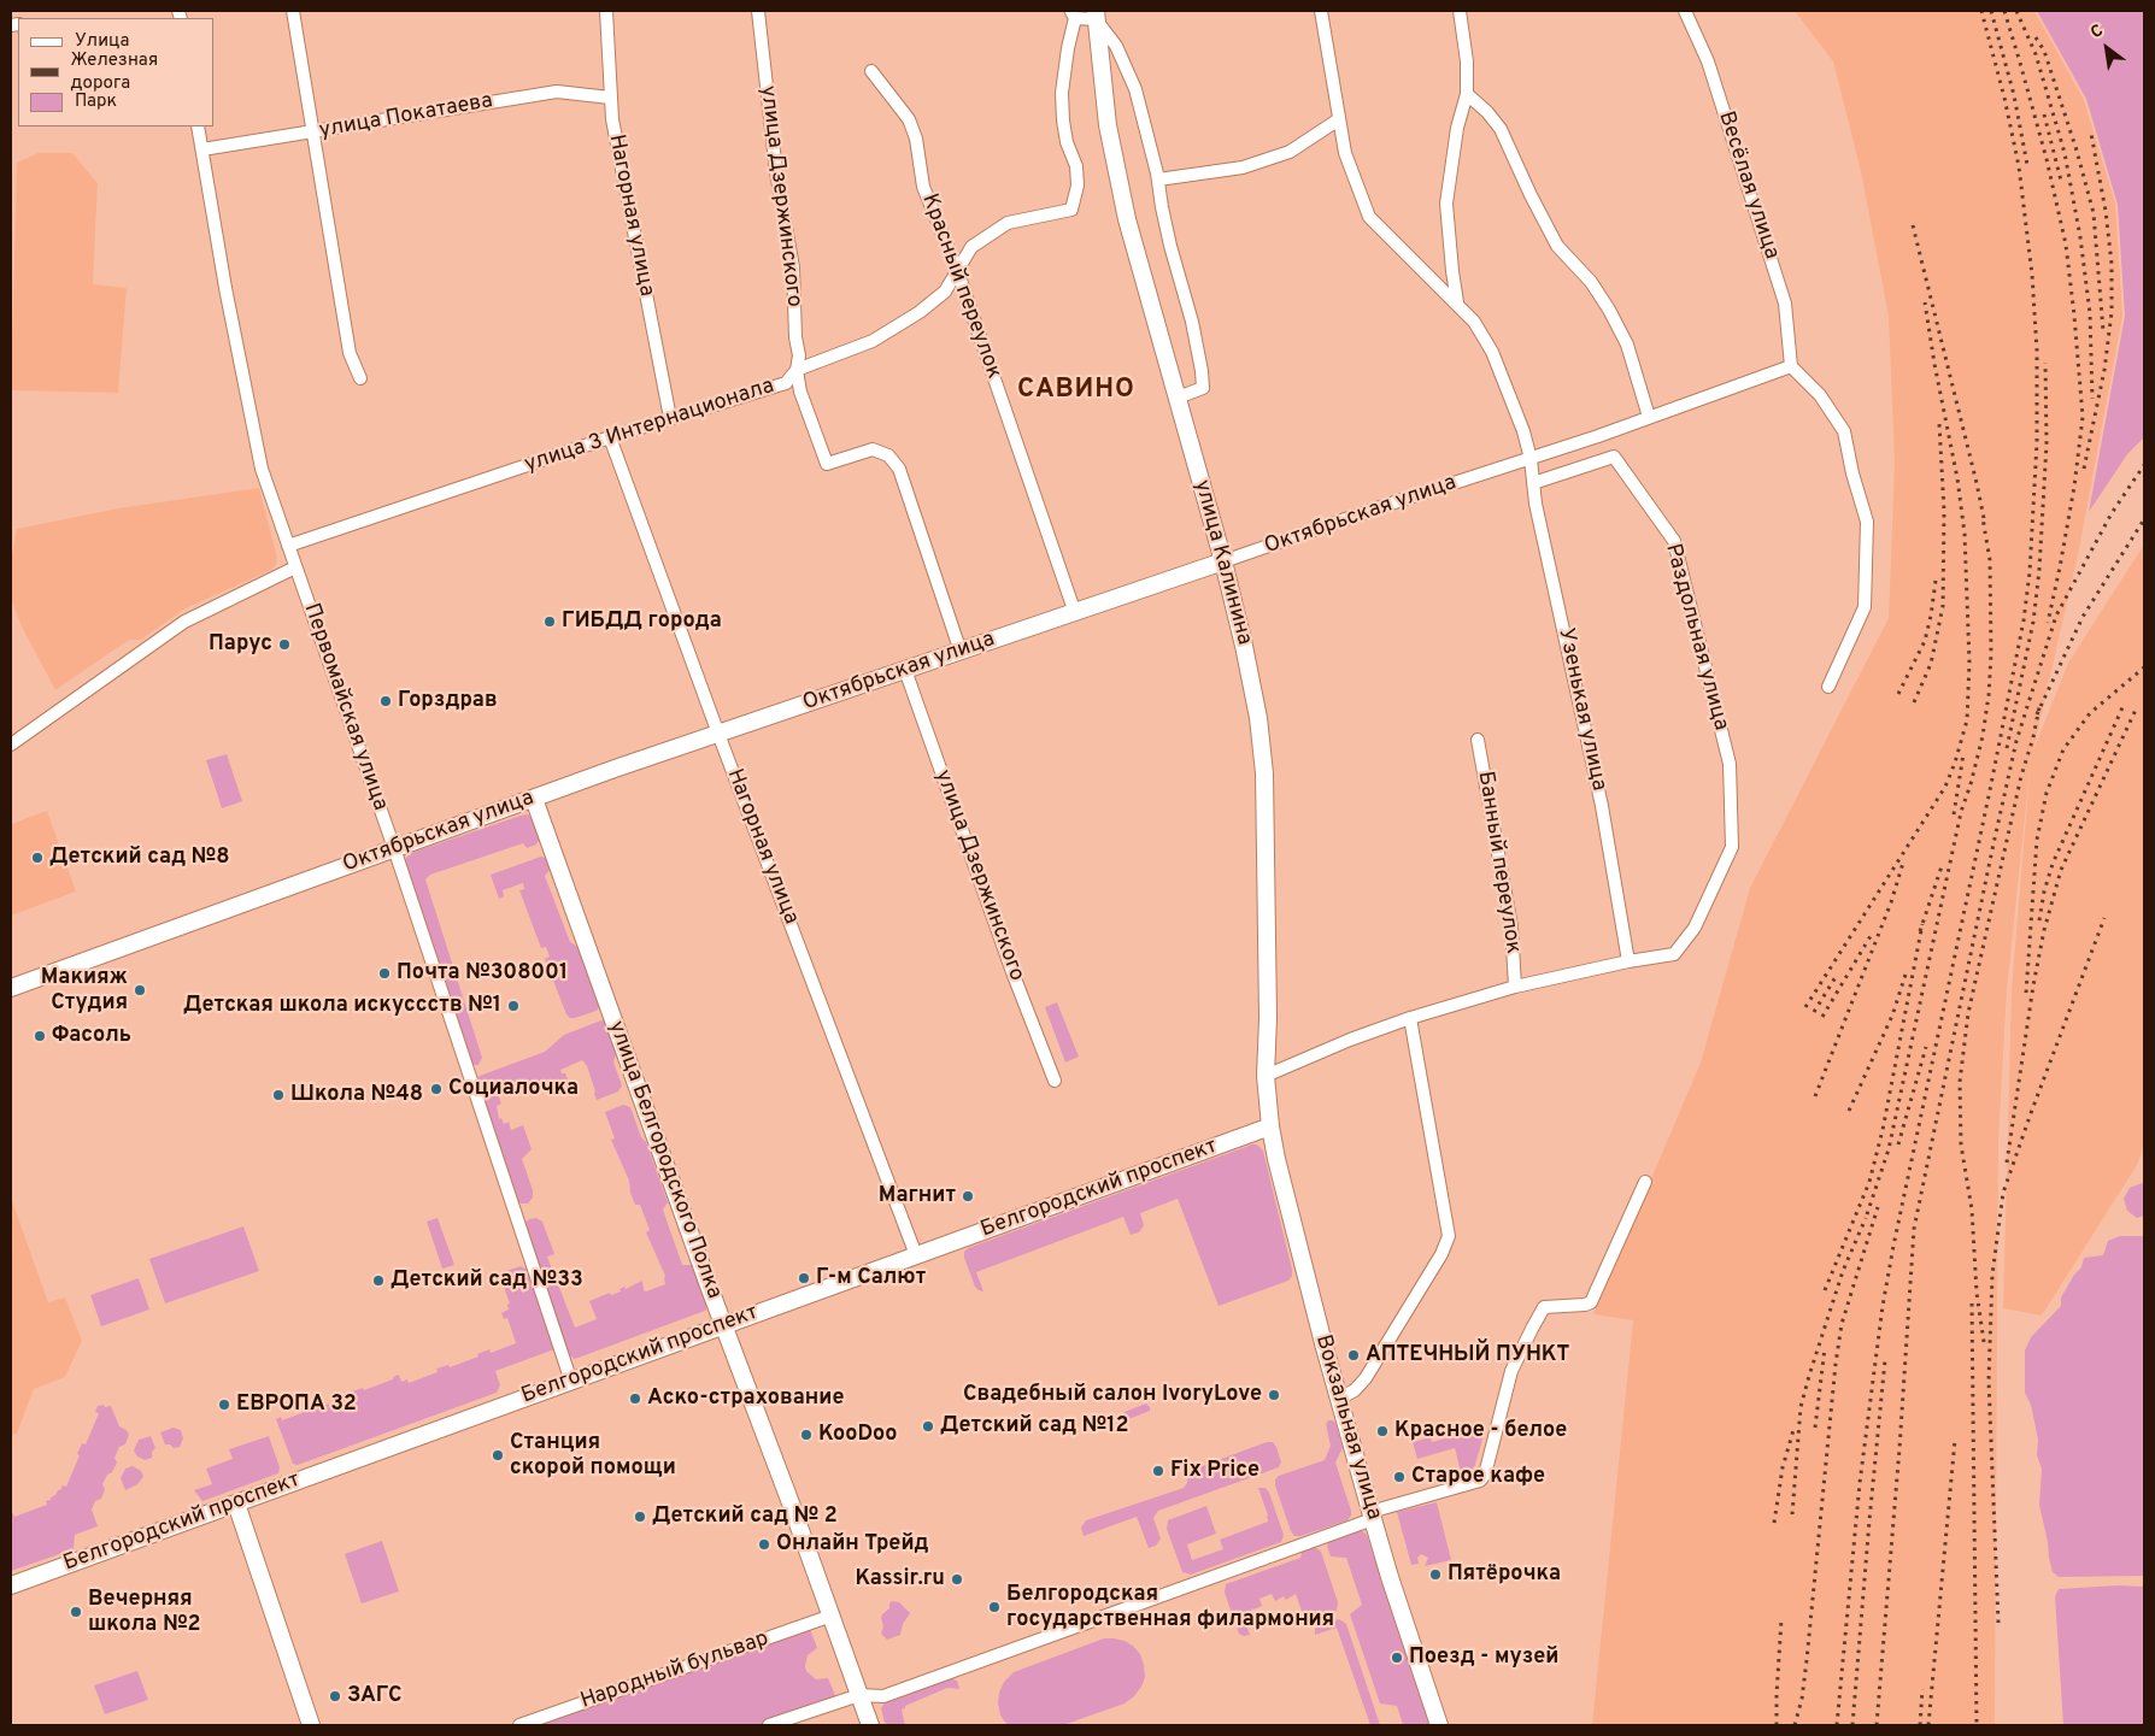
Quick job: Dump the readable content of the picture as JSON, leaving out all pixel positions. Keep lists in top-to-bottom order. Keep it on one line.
{"streets":{"main road":["Октябрьская улица","улица Калинина","улица Белгородского Полка","Белгородский проспект","Вокзальная улица"],"street":["улица Покатаева","Весёлая улица","улица Дзержинского","Нагорная улица","Красный переулок","улица 3 Интернационала","Раздольная улица","Первомайская улица","Узенькая улица","Банный переулок","Народный бульвар"]},"crossings":[["улица Покатаева","Нагорная улица"],["улица Покатаева","Первомайская улица"],["Весёлая улица","Октябрьская улица"],["улица Дзержинского","улица 3 Интернационала"],["улица Дзержинского","Октябрьская улица"],["Нагорная улица","улица 3 Интернационала"],["Нагорная улица","Октябрьская улица"],["Нагорная улица","Белгородский проспект"],["Красный переулок","улица 3 Интернационала"],["Красный переулок","Октябрьская улица"],["улица 3 Интернационала","Первомайская улица"],["Октябрьская улица","улица Калинина"],["Октябрьская улица","Первомайская улица"],["Октябрьская улица","Узенькая улица"],["Октябрьская улица","улица Белгородского Полка"],["улица Калинина","Белгородский проспект"],["улица Калинина","Вокзальная улица"],["Раздольная улица","Узенькая улица"],["Первомайская улица","Белгородский проспект"],["улица Белгородского Полка","Белгородский проспект"],["улица Белгородского Полка","Народный бульвар"],["Белгородский проспект","Вокзальная улица"]],"districts":["САВИНО"],"places":["ГИБДД города","Парус","Горздрав","Детский сад №8","Почта №308001","Макияж Студия","Детская школа искуссств №1","Фасоль","Социалочка","Школа №48","Магнит","Г-м Салют","Детский сад №33","АПТЕЧНЫЙ ПУНКТ","Свадебный салон IvoryLove","Аско-страхование","ЕВРОПА 32","Детский сад №12","Красное - белое","KooDoo","Станция скорой помощи","Fix Price","Старое кафе","Детский сад № 2","Онлайн Трейд","Пятёрочка","Kassir.ru","Белгородская государственная филармония","Вечерняя школа №2","Поезд - музей","ЗАГС"],"legend":["Улица","Железная дорога","Парк"],"north":"top left"}
